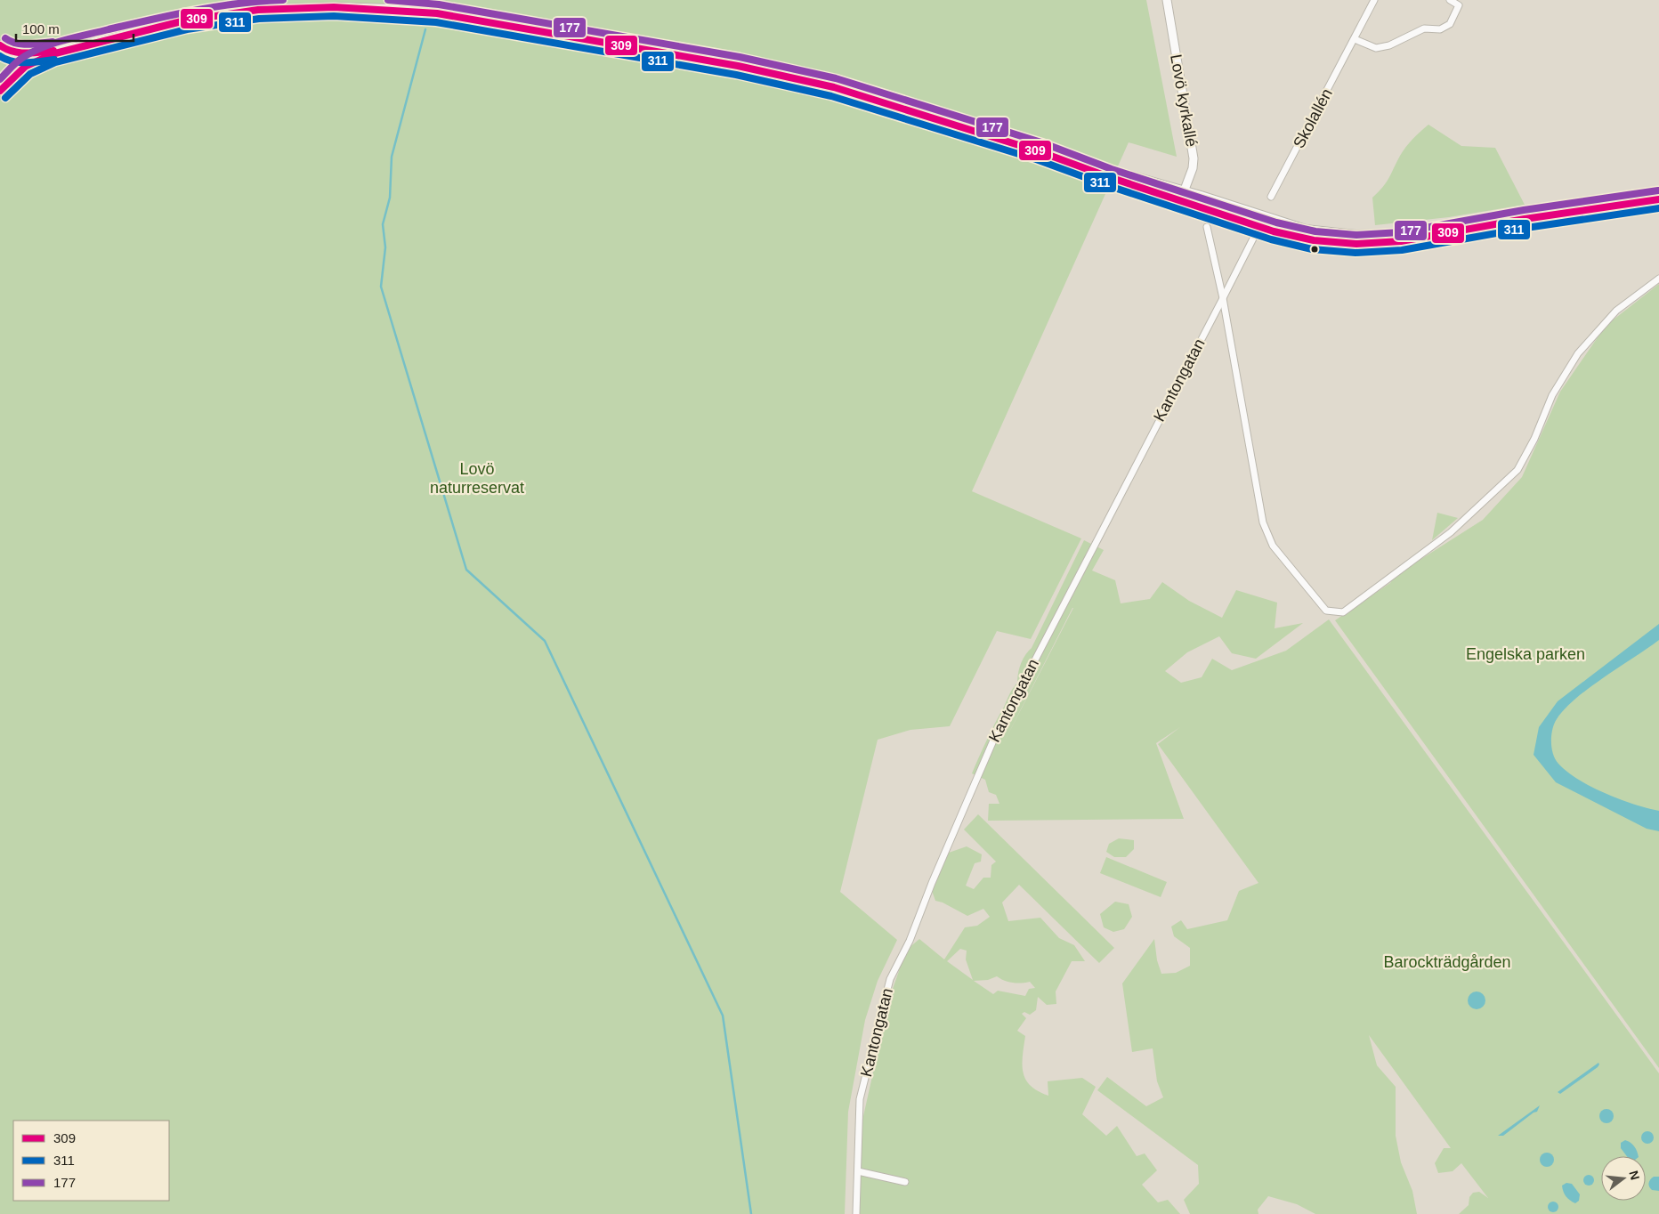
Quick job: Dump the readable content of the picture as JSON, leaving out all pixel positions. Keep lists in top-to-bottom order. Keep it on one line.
{"streets":{"street":["Lovö kyrkallé","Skolallén","Kantongatan"]},"parks":["Lovö naturreservat","Engelska parken","Barockträdgården"],"lines":["transit line 177","transit line 309","transit line 311"],"legend":["309","311","177"],"scale_bar":"100 m","north":"right"}
